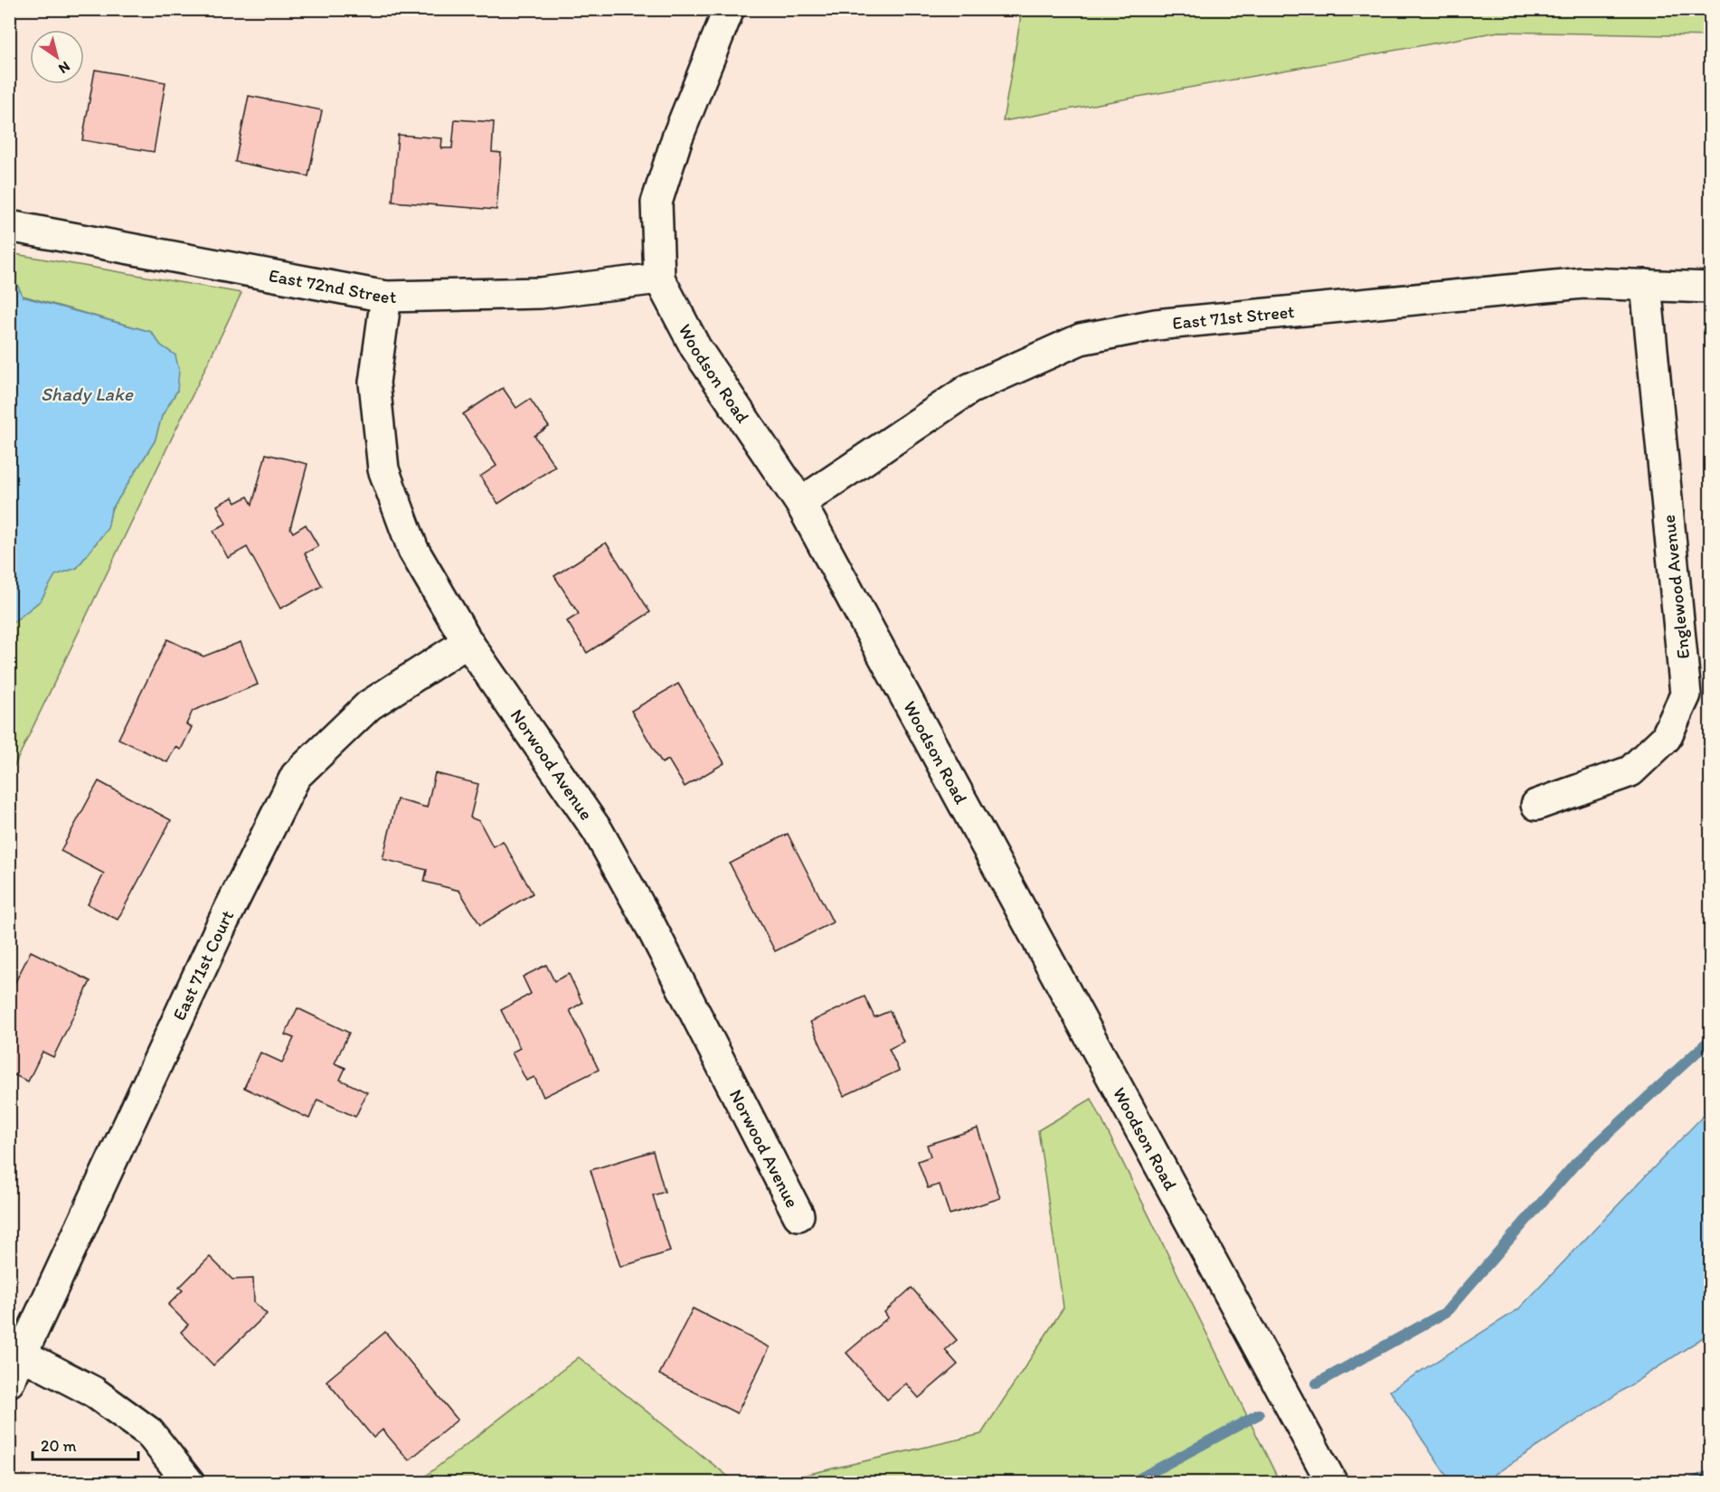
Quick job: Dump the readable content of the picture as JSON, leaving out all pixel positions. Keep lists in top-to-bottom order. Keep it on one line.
{"streets":{"street":["East 72nd Street","East 71st Street","Woodson Road","Englewood Avenue","Norwood Avenue","East 71st Court"]},"crossings":[["East 72nd Street","Woodson Road"],["East 72nd Street","Norwood Avenue"],["East 71st Street","Woodson Road"],["East 71st Street","Englewood Avenue"],["Norwood Avenue","East 71st Court"]],"water":["Shady Lake"],"scale_bar":"20 m","north":"bottom right"}
